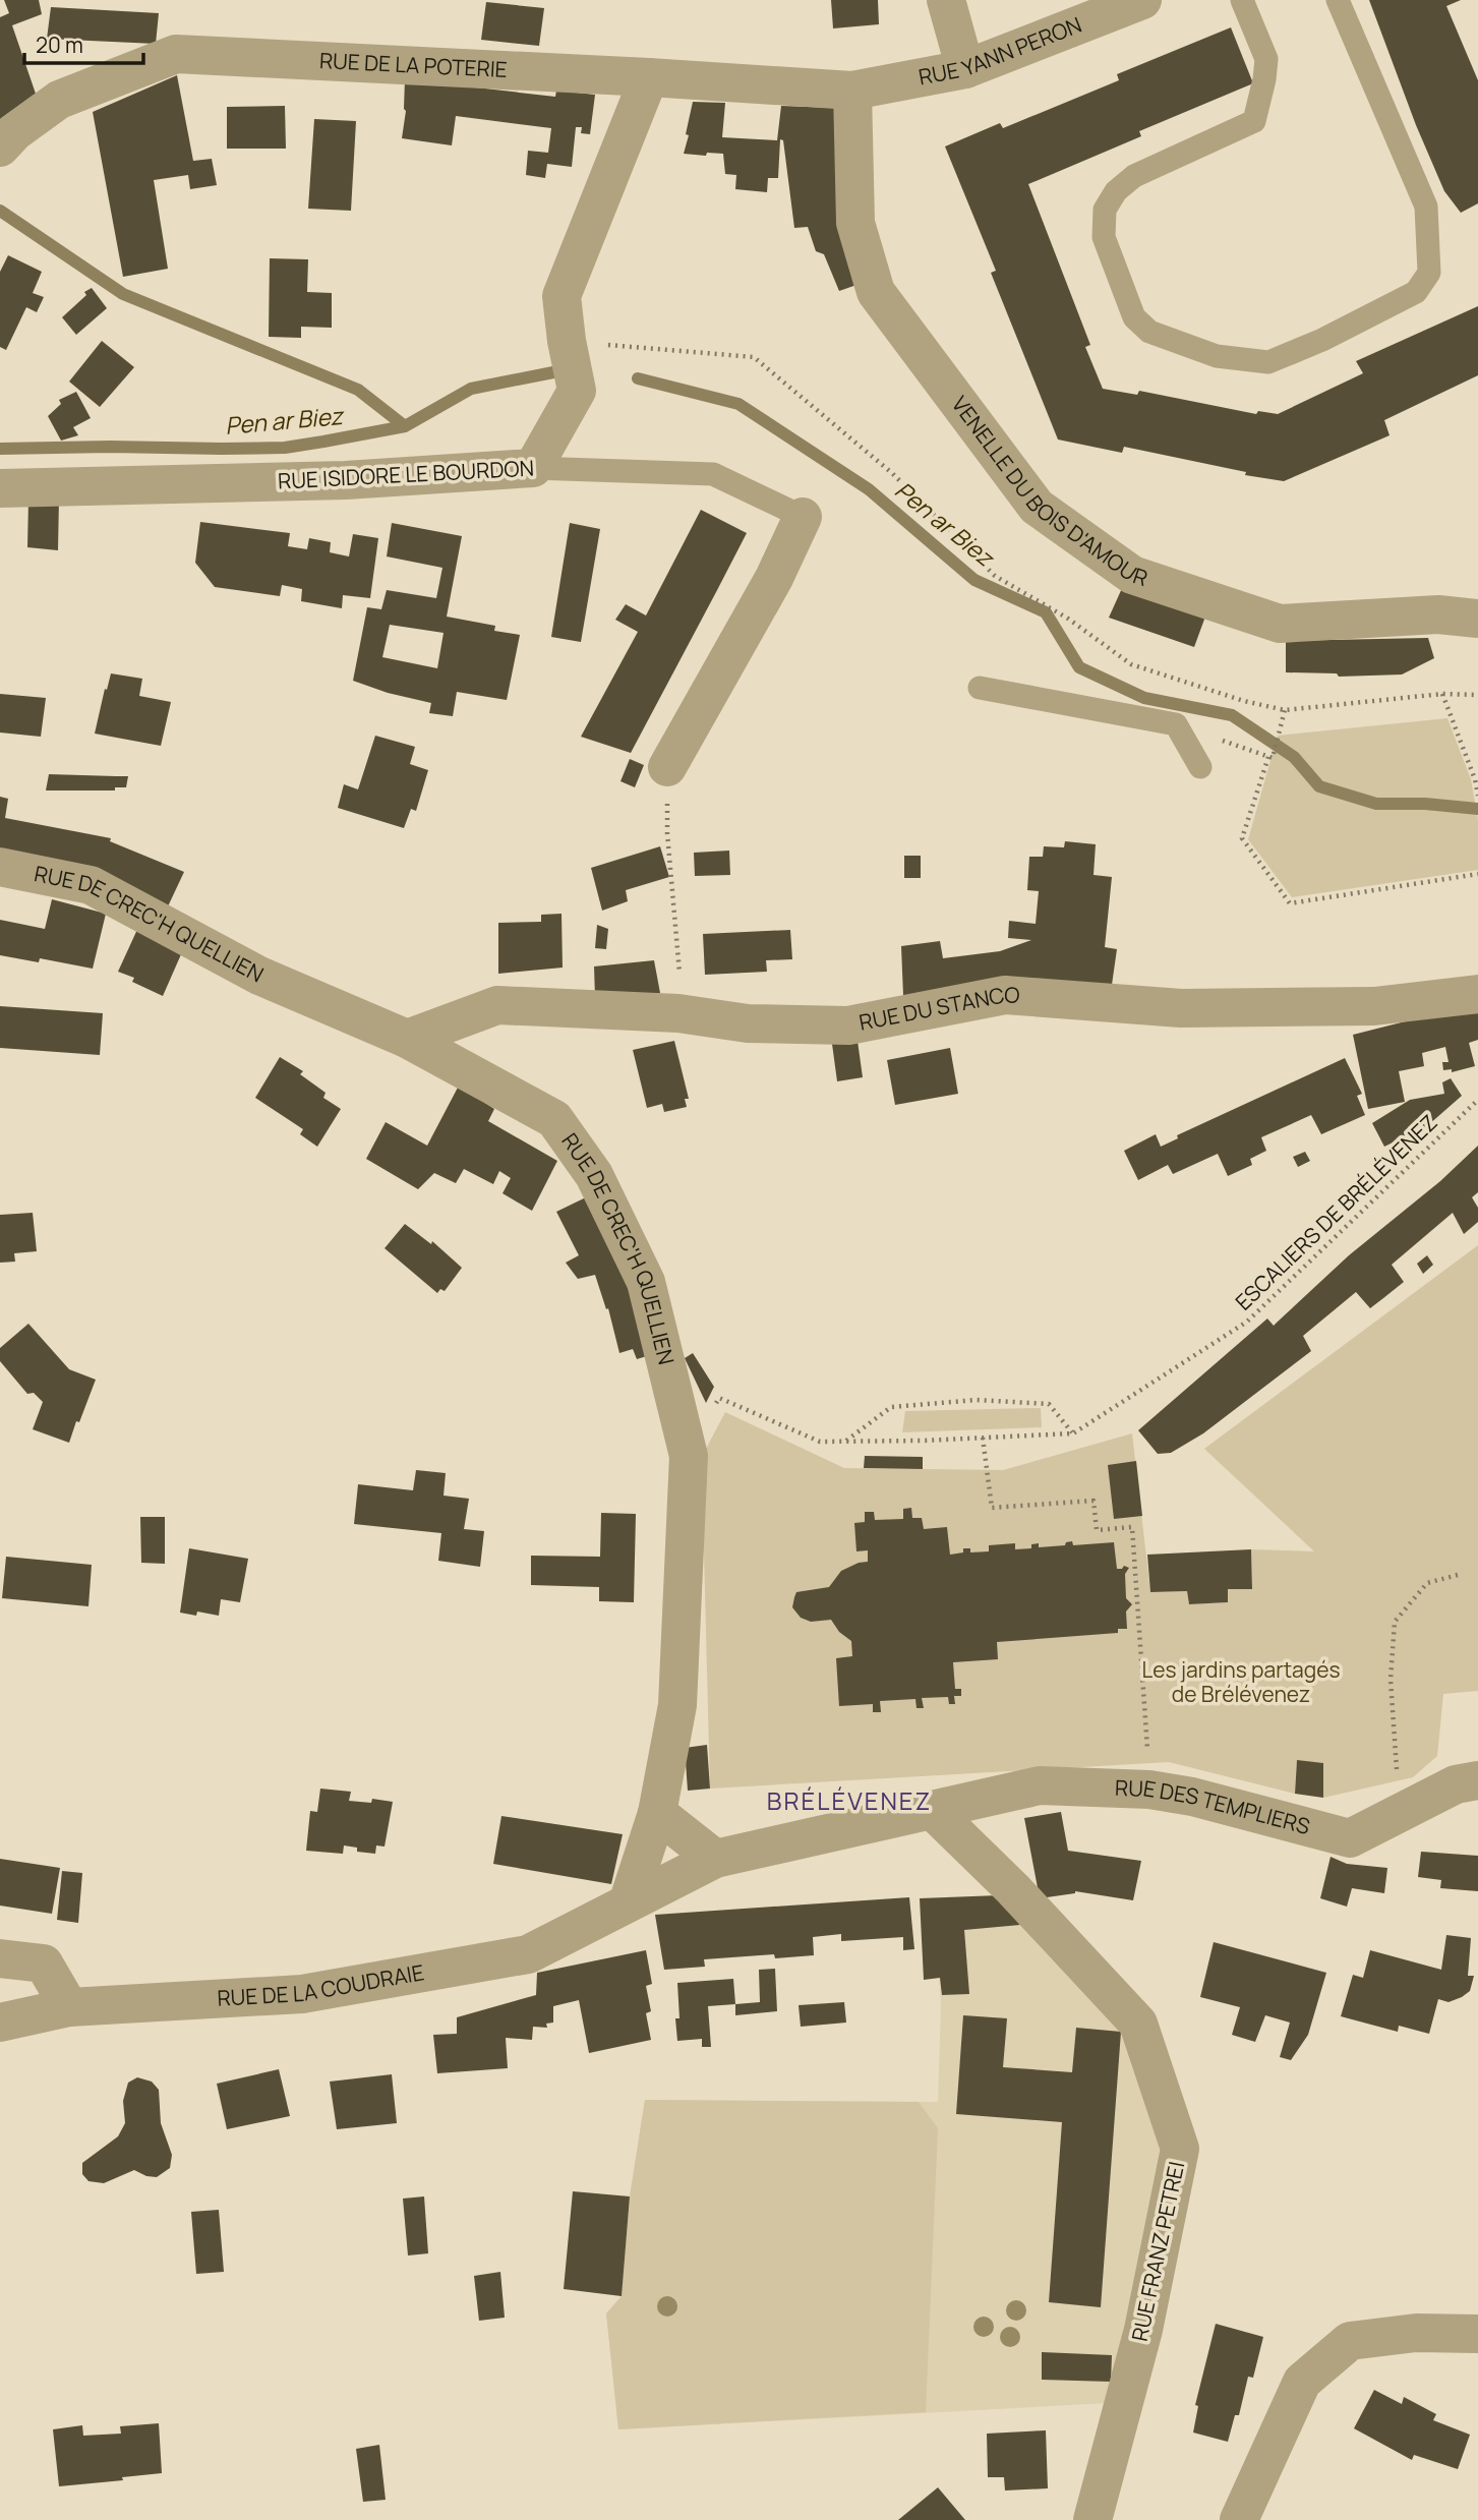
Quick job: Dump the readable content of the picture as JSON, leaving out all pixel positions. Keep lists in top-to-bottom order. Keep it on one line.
{"streets":{"street":["RUE YANN PERON","RUE DE LA POTERIE","RUE ISIDORE LE BOURDON","VENELLE DU BOIS D'AMOUR","RUE DE CREC'H QUELLIEN","RUE DU STANCO","RUE DES TEMPLIERS","RUE DE LA COUDRAIE","RUE FRANZ PETREI"],"path":["ESCALIERS DE BRÉLÉVENEZ"]},"crossings":[["RUE YANN PERON","RUE DE LA POTERIE"],["RUE YANN PERON","VENELLE DU BOIS D'AMOUR"],["RUE DE LA POTERIE","VENELLE DU BOIS D'AMOUR"],["RUE DE CREC'H QUELLIEN","RUE DU STANCO"],["RUE DE CREC'H QUELLIEN","RUE DE LA COUDRAIE"],["RUE DES TEMPLIERS","RUE DE LA COUDRAIE"],["RUE DES TEMPLIERS","RUE FRANZ PETREI"]],"districts":["BRÉLÉVENEZ"],"water":["Pen ar Biez"],"parks":["Les jardins partagés de Brélévenez"],"scale_bar":"20 m"}
